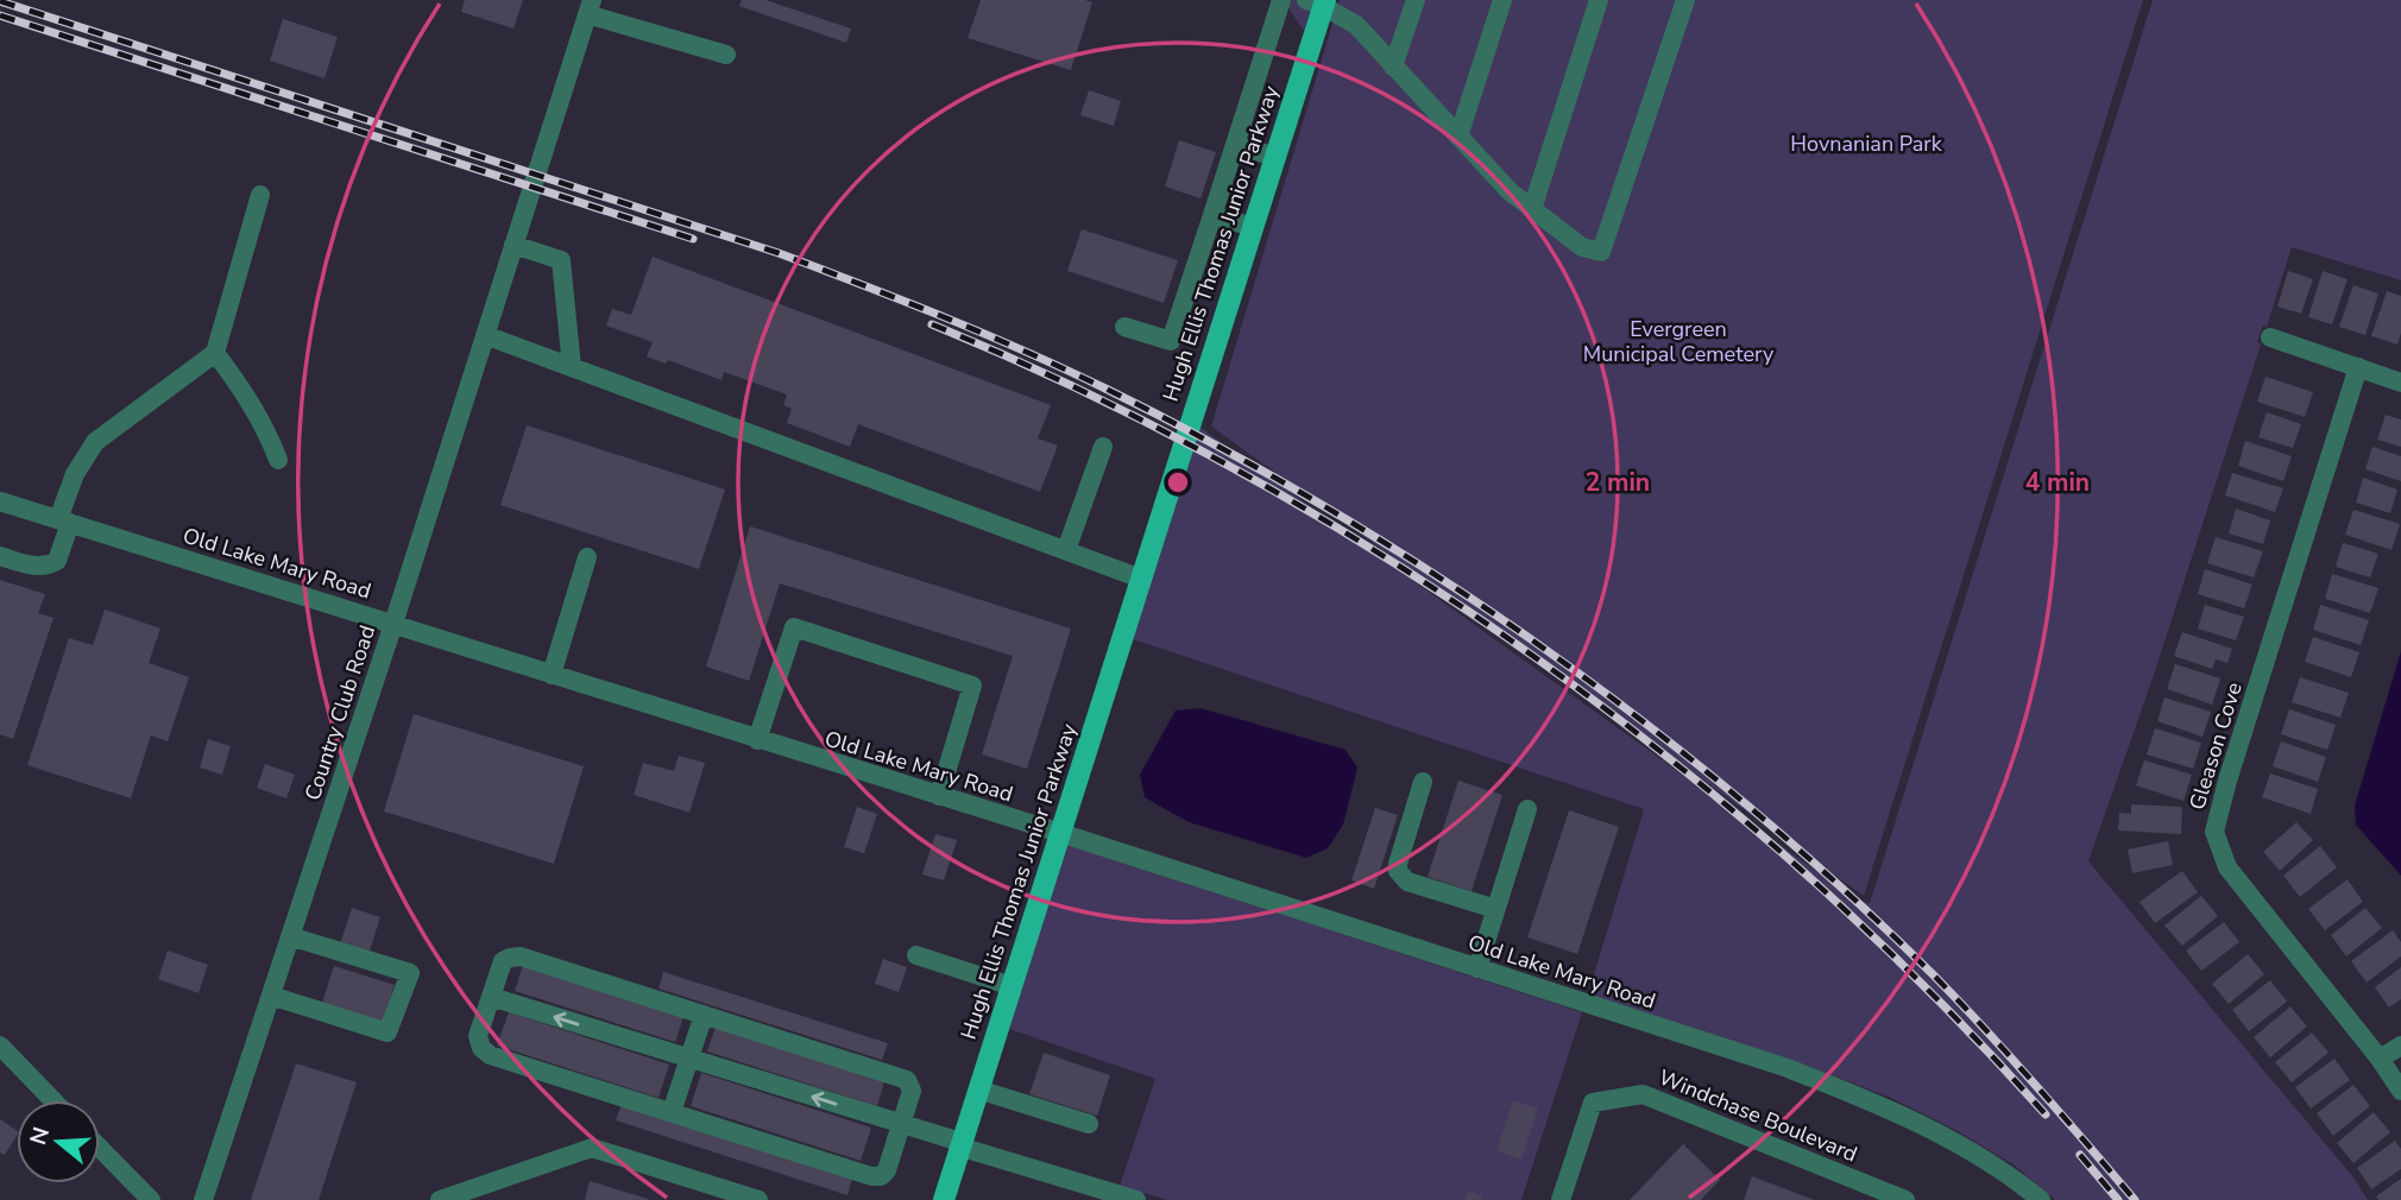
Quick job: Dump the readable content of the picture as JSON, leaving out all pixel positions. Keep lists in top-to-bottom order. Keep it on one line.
{"streets":{"main road":["Hugh Ellis Thomas Junior Parkway"],"street":["Old Lake Mary Road","Country Club Road","Gleason Cove","Windchase Boulevard"]},"crossings":[["Hugh Ellis Thomas Junior Parkway","Old Lake Mary Road"],["Old Lake Mary Road","Country Club Road"]],"parks":["Hovnanian Park","Evergreen Municipal Cemetery"],"north":"left","rings":["2 min","4 min"]}
